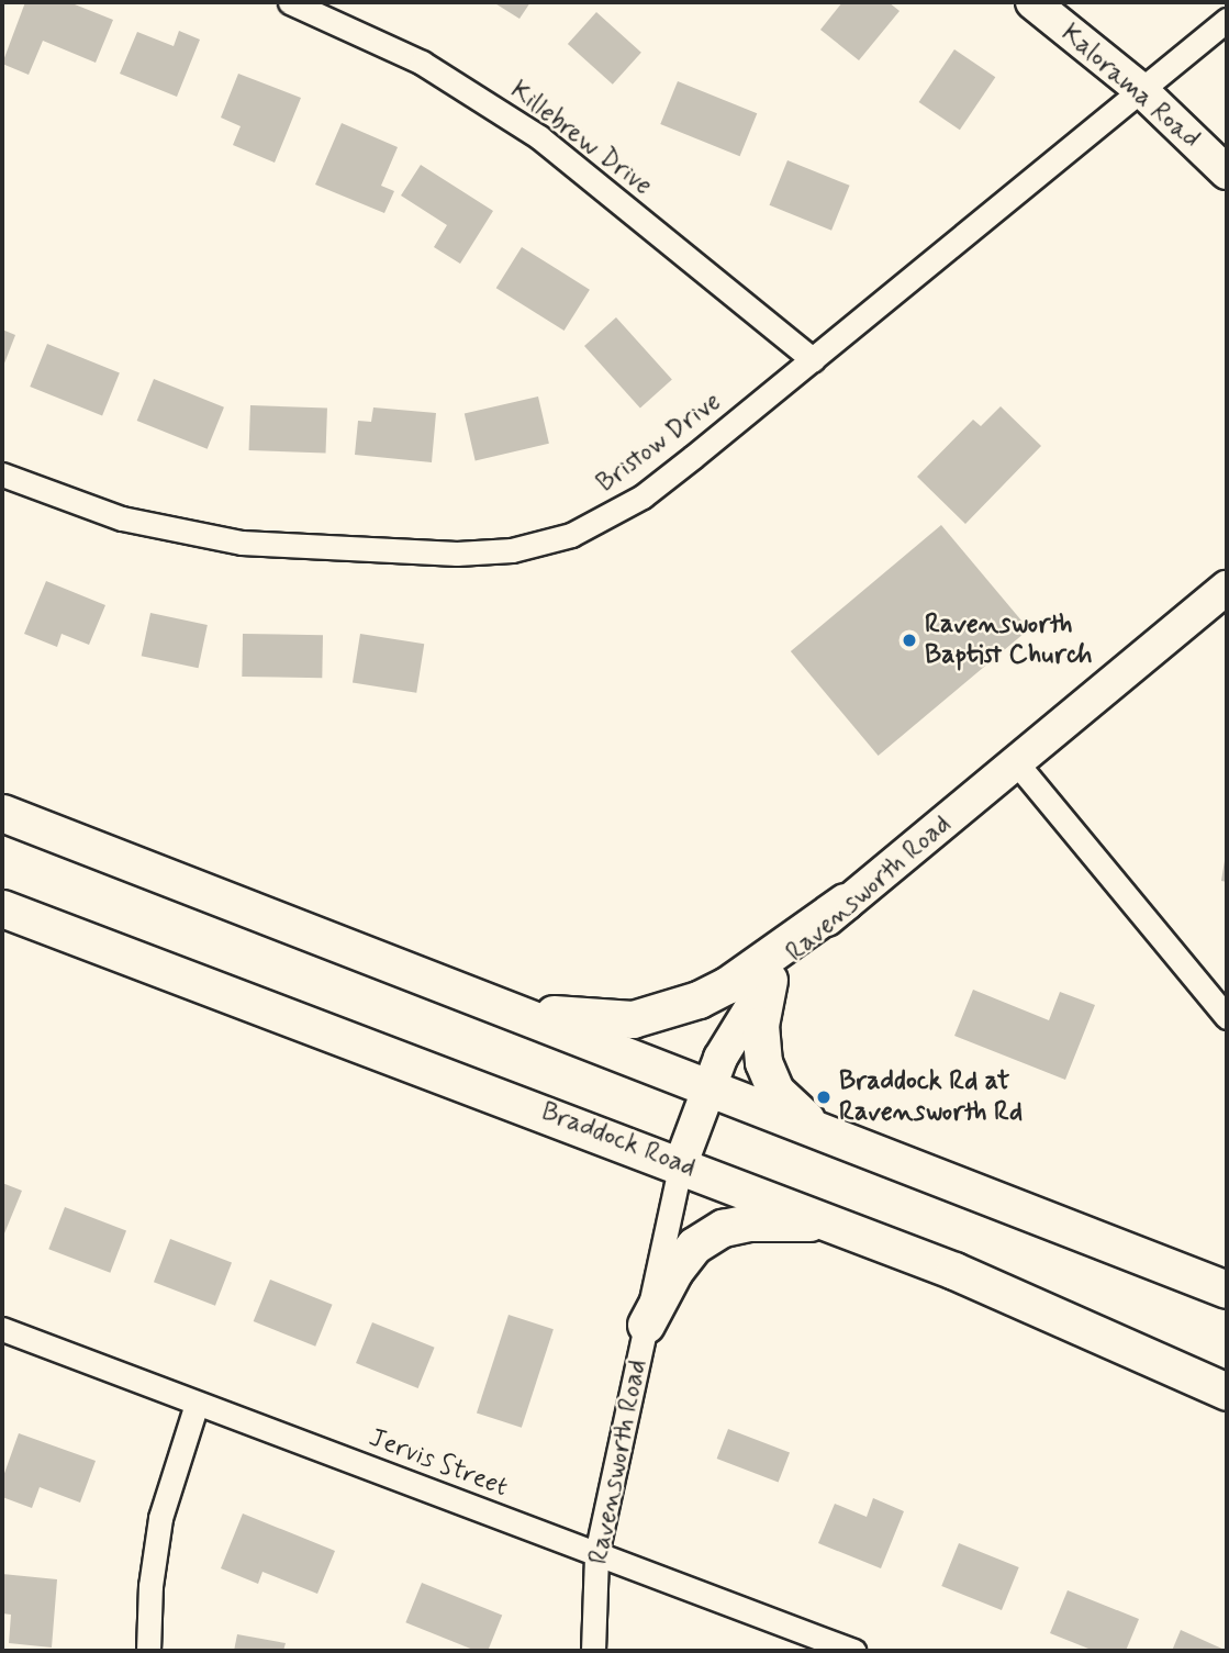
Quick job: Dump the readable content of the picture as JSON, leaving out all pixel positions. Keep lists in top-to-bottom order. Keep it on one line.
{"streets":{"main road":["Kalorama Road","Ravensworth Road","Braddock Road"],"street":["Killebrew Drive","Bristow Drive","Jervis Street"]},"crossings":[["Kalorama Road","Bristow Drive"],["Killebrew Drive","Bristow Drive"],["Ravensworth Road","Braddock Road"],["Ravensworth Road","Jervis Street"]],"places":["Ravensworth Baptist Church","Braddock Rd at Ravensworth Rd"]}
